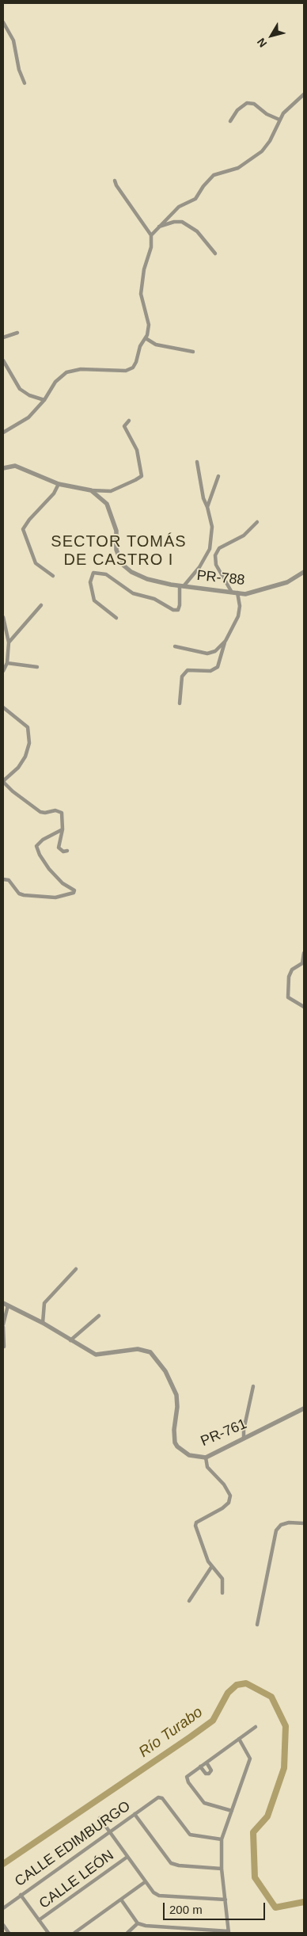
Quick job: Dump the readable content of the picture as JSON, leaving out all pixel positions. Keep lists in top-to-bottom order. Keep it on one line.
{"streets":{"street":["PR-788","PR-761","CALLE EDIMBURGO","CALLE LEÓN"]},"districts":["SECTOR TOMÁS DE CASTRO I"],"water":["Río Turabo"],"scale_bar":"200 m","north":"bottom left"}
